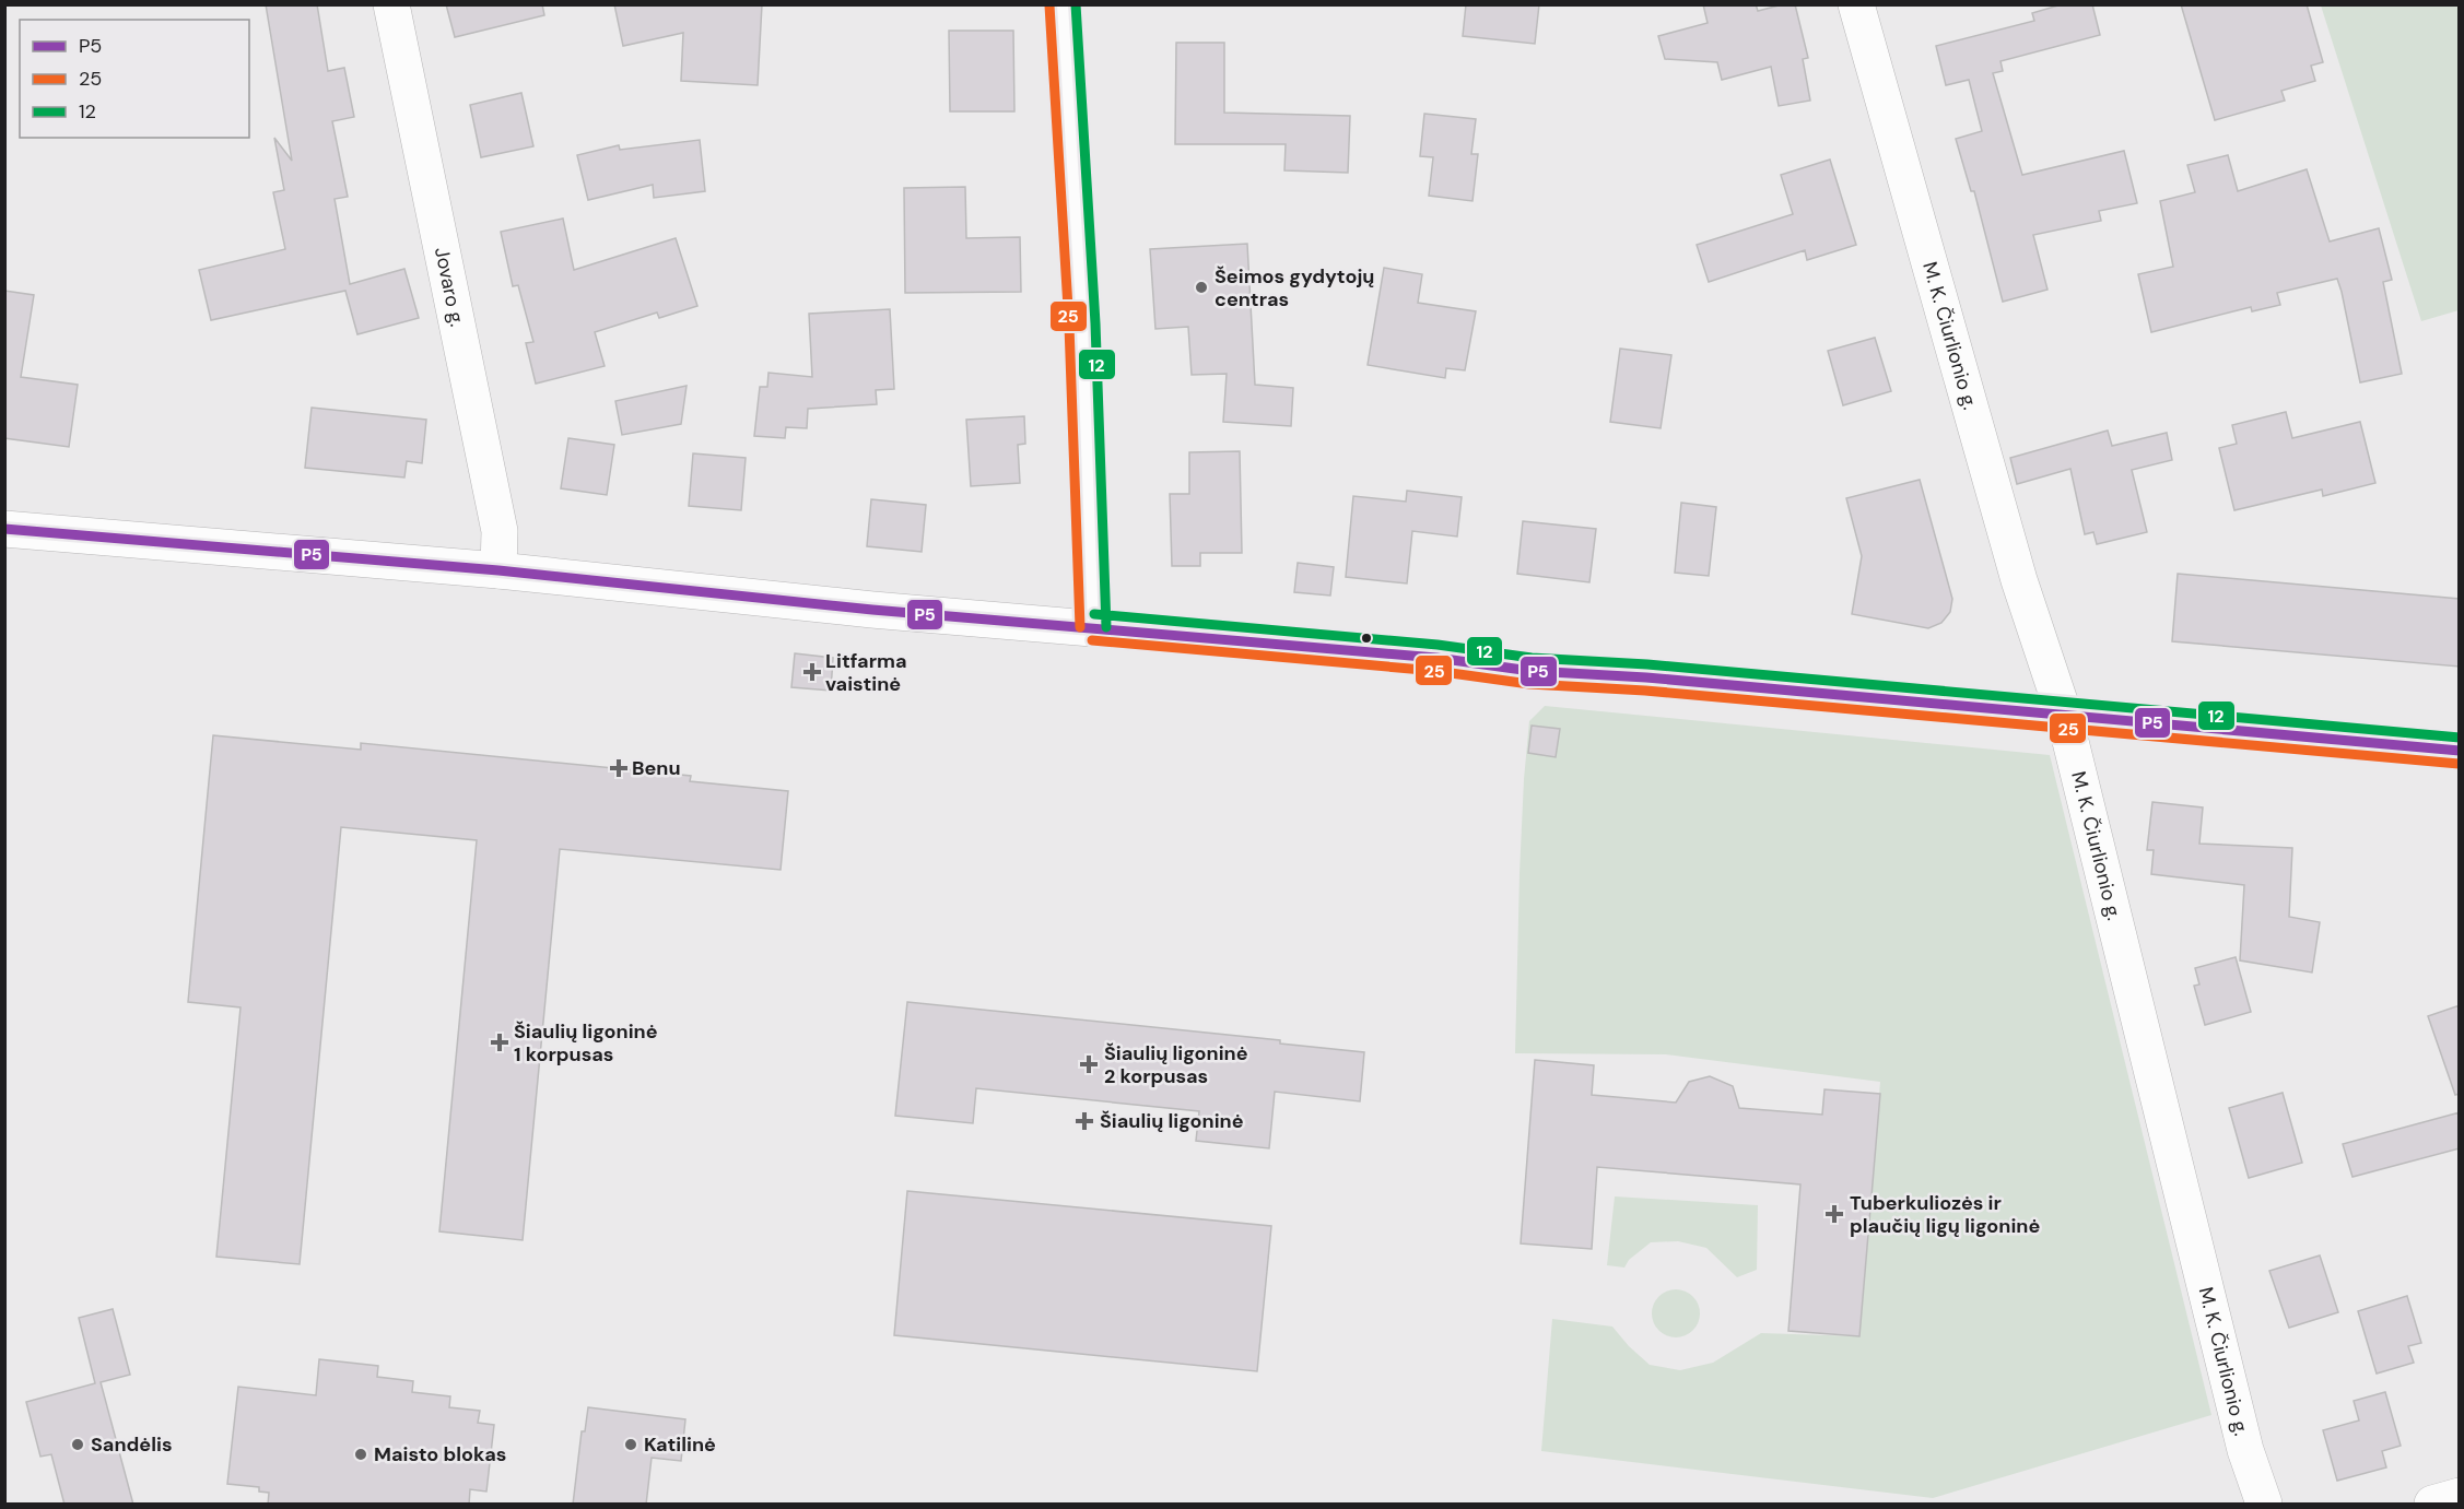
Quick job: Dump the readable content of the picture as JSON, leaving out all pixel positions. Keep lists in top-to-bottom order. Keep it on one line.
{"streets":{"street":["Jovaro g.","M. K. Čiurlionio g."]},"places":{"other":["Šeimos gydytojų centras","Sandėlis","Katilinė","Maisto blokas"],"health":["Litfarma vaistinė","Benu","Šiaulių ligoninė 1 korpusas","Šiaulių ligoninė 2 korpusas","Šiaulių ligoninė","Tuberkuliozės ir plaučių ligų ligoninė"]},"lines":["transit line 12","transit line 25","transit line P5"],"legend":["P5","25","12"]}
